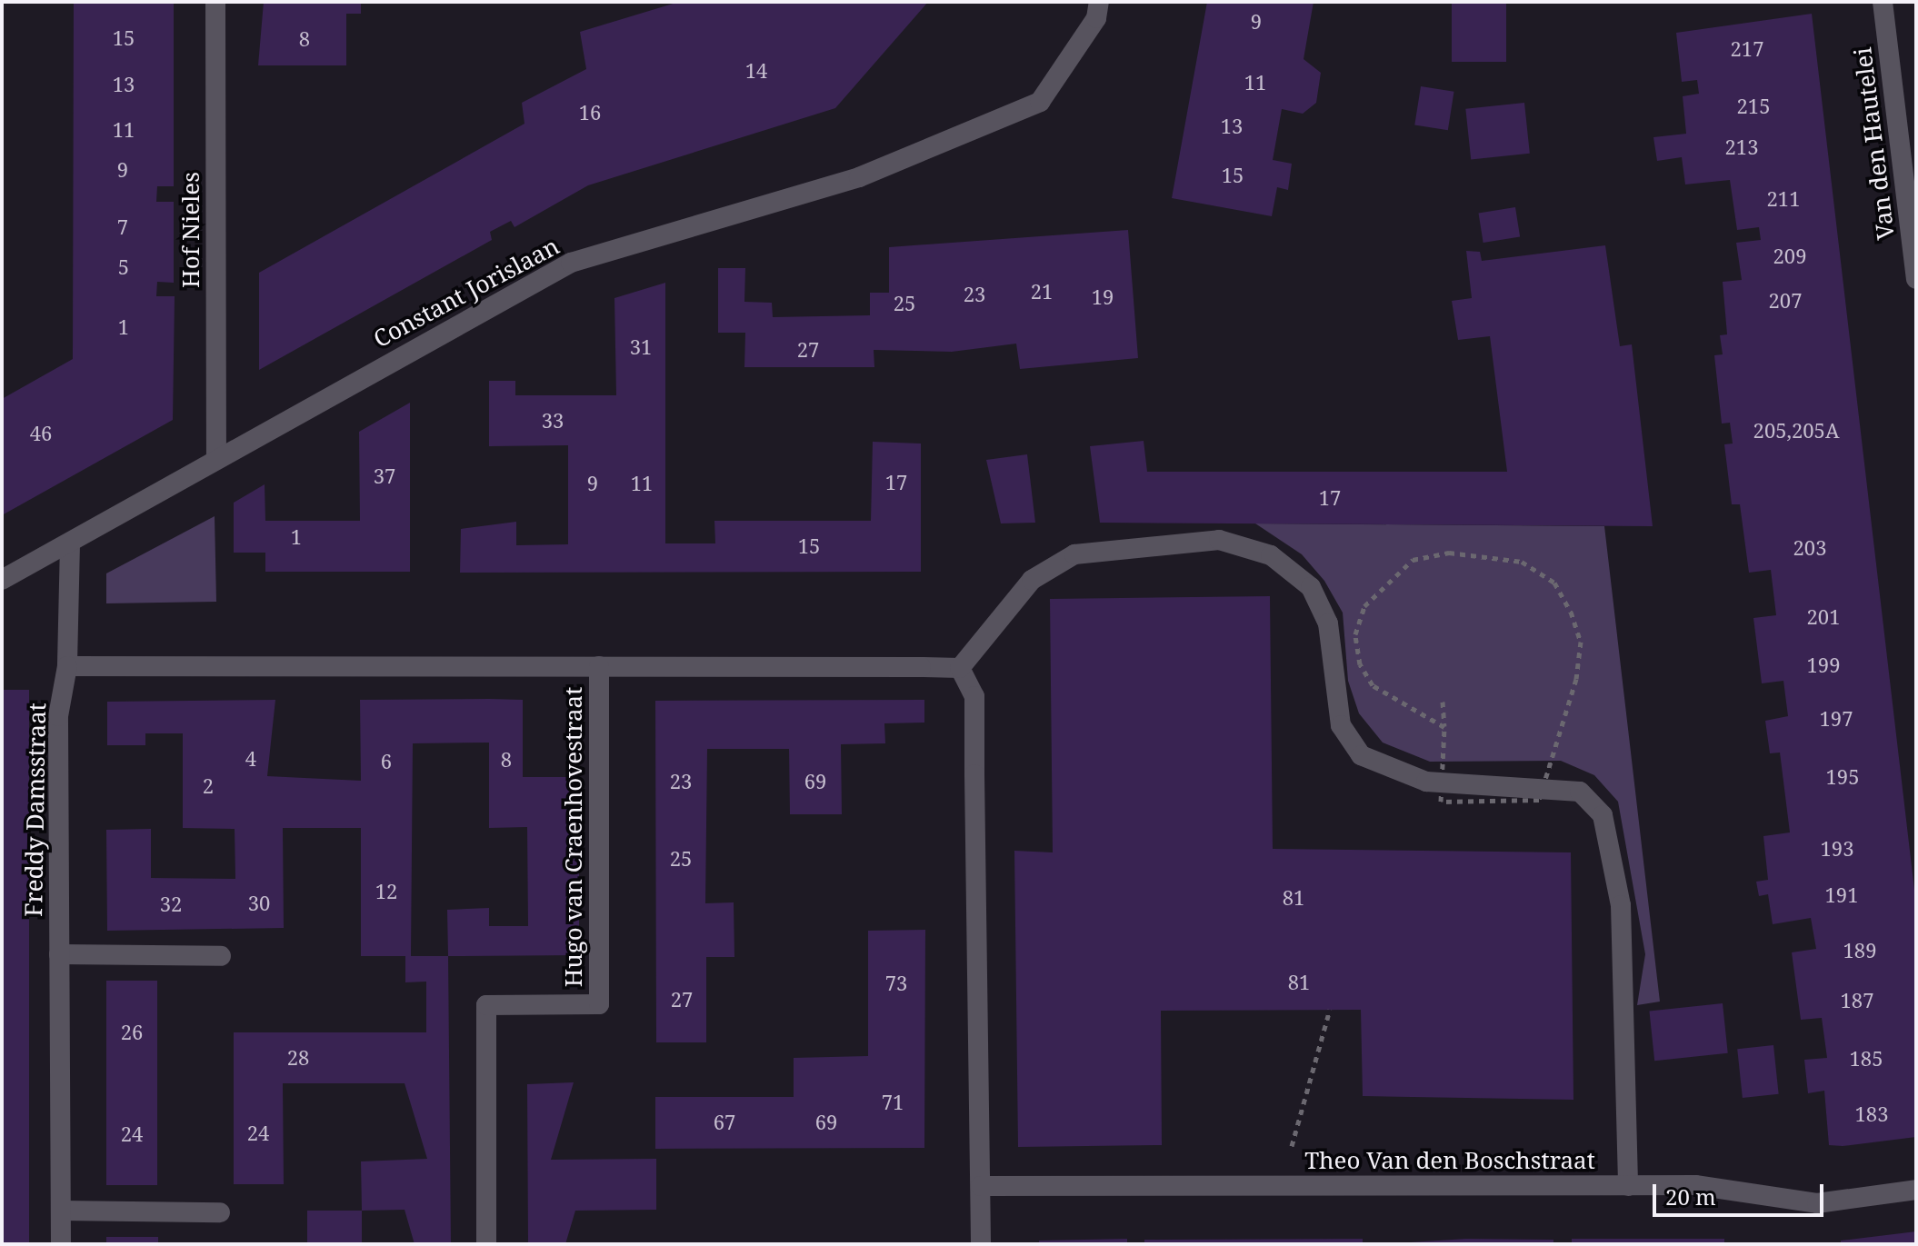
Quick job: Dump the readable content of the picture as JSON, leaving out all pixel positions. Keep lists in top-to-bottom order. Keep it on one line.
{"streets":{"street":["Van den Hautelei","Hof Nieles","Constant Jorislaan","Freddy Damsstraat","Hugo van Craenhovestraat","Theo Van den Boschstraat"]},"crossings":[["Hof Nieles","Constant Jorislaan"],["Freddy Damsstraat","Hugo van Craenhovestraat"]],"house_numbers":["9","15","8","217","14","11","13","215","16","13","11","213","9","15","211","7","209","5","21","23","19","207","25","1","31","27","33","205,205A","46","37","17","9","11","17","1","15","203","201","199","197","4","8","6","195","23","69","2","193","25","12","191","81","30","32","189","81","73","27","187","26","28","185","71","183","67","69","24","24"],"scale_bar":"20 m"}
